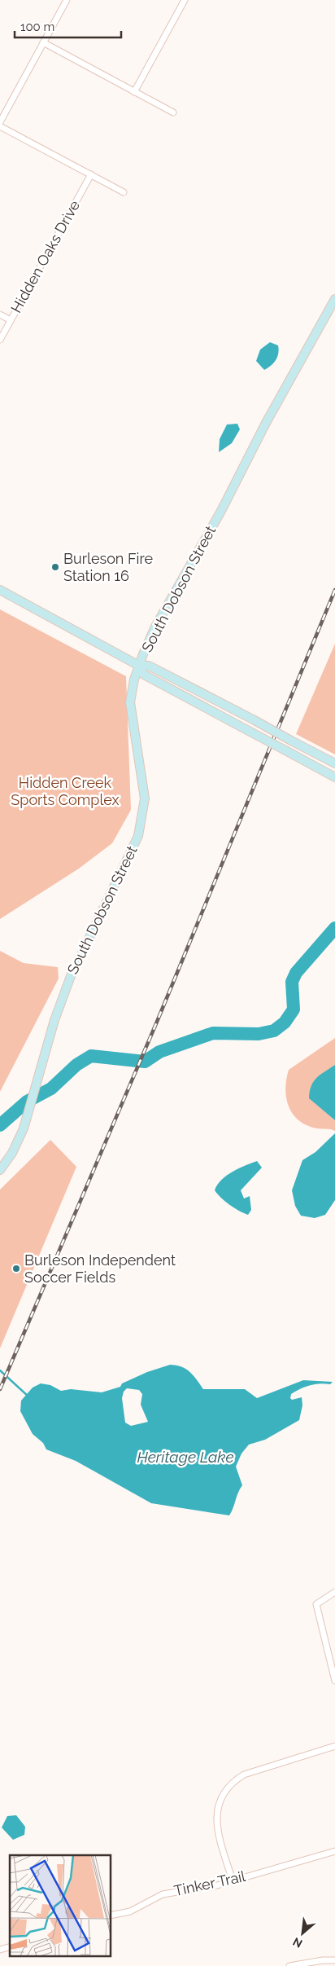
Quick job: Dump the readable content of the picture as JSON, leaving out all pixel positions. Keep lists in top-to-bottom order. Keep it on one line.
{"streets":{"street":["Hidden Oaks Drive","South Dobson Street","Tinker Trail"]},"water":["Heritage Lake"],"parks":["Hidden Creek Sports Complex"],"places":["Burleson Fire Station 16","Burleson Independent Soccer Fields"],"scale_bar":"100 m","north":"bottom left"}
